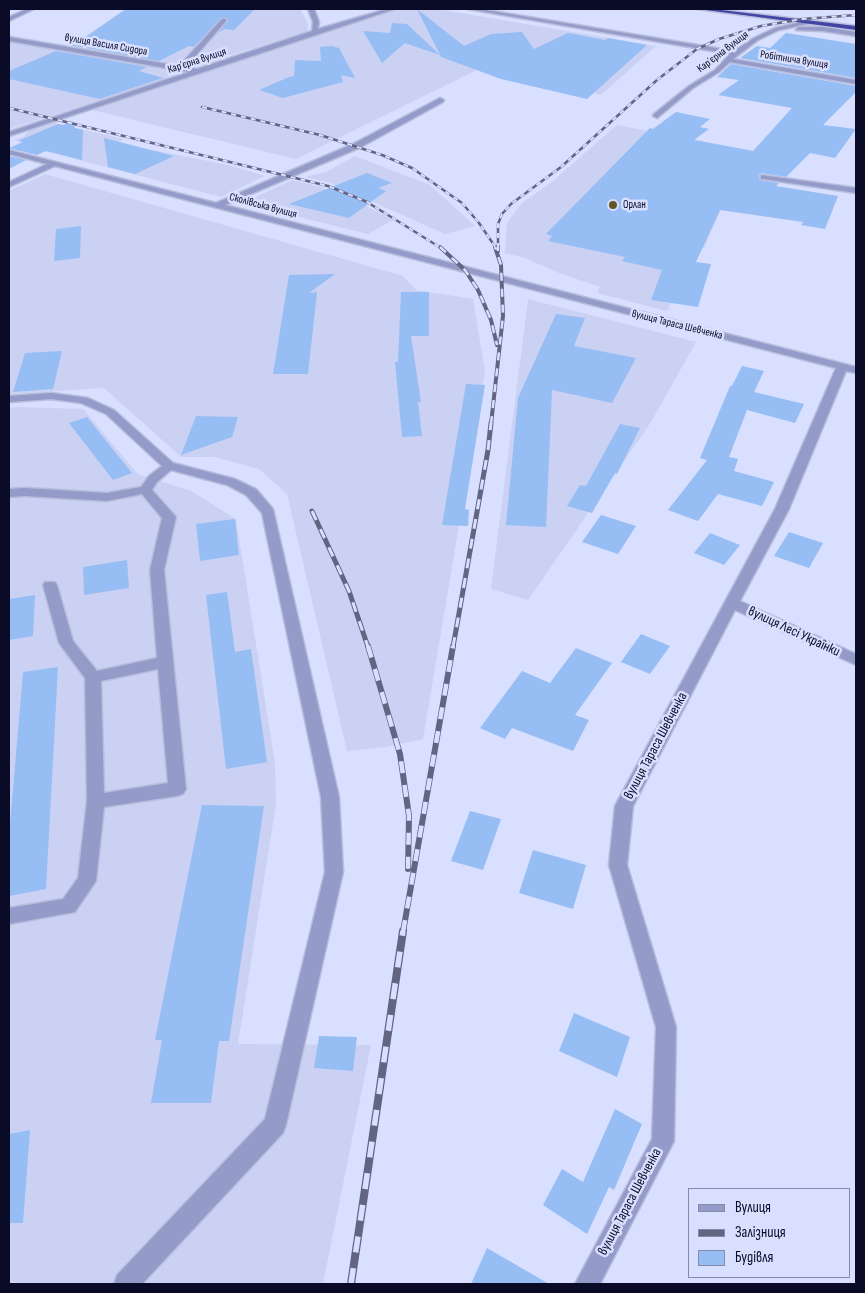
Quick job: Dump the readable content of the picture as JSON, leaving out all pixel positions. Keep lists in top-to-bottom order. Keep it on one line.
{"streets":{"street":["вулиця Василя Сидора","Карʼєрна вулиця","Робітнича вулиця","Сколівська вулиця","вулиця Тараса Шевченка","вулиця Лесі Українки"]},"crossings":[["вулиця Василя Сидора","Карʼєрна вулиця"],["Карʼєрна вулиця","Робітнича вулиця"],["Сколівська вулиця","вулиця Тараса Шевченка"],["вулиця Тараса Шевченка","вулиця Лесі Українки"]],"places":["Орлан"],"legend":["Вулиця","Залізниця","Будівля"]}
